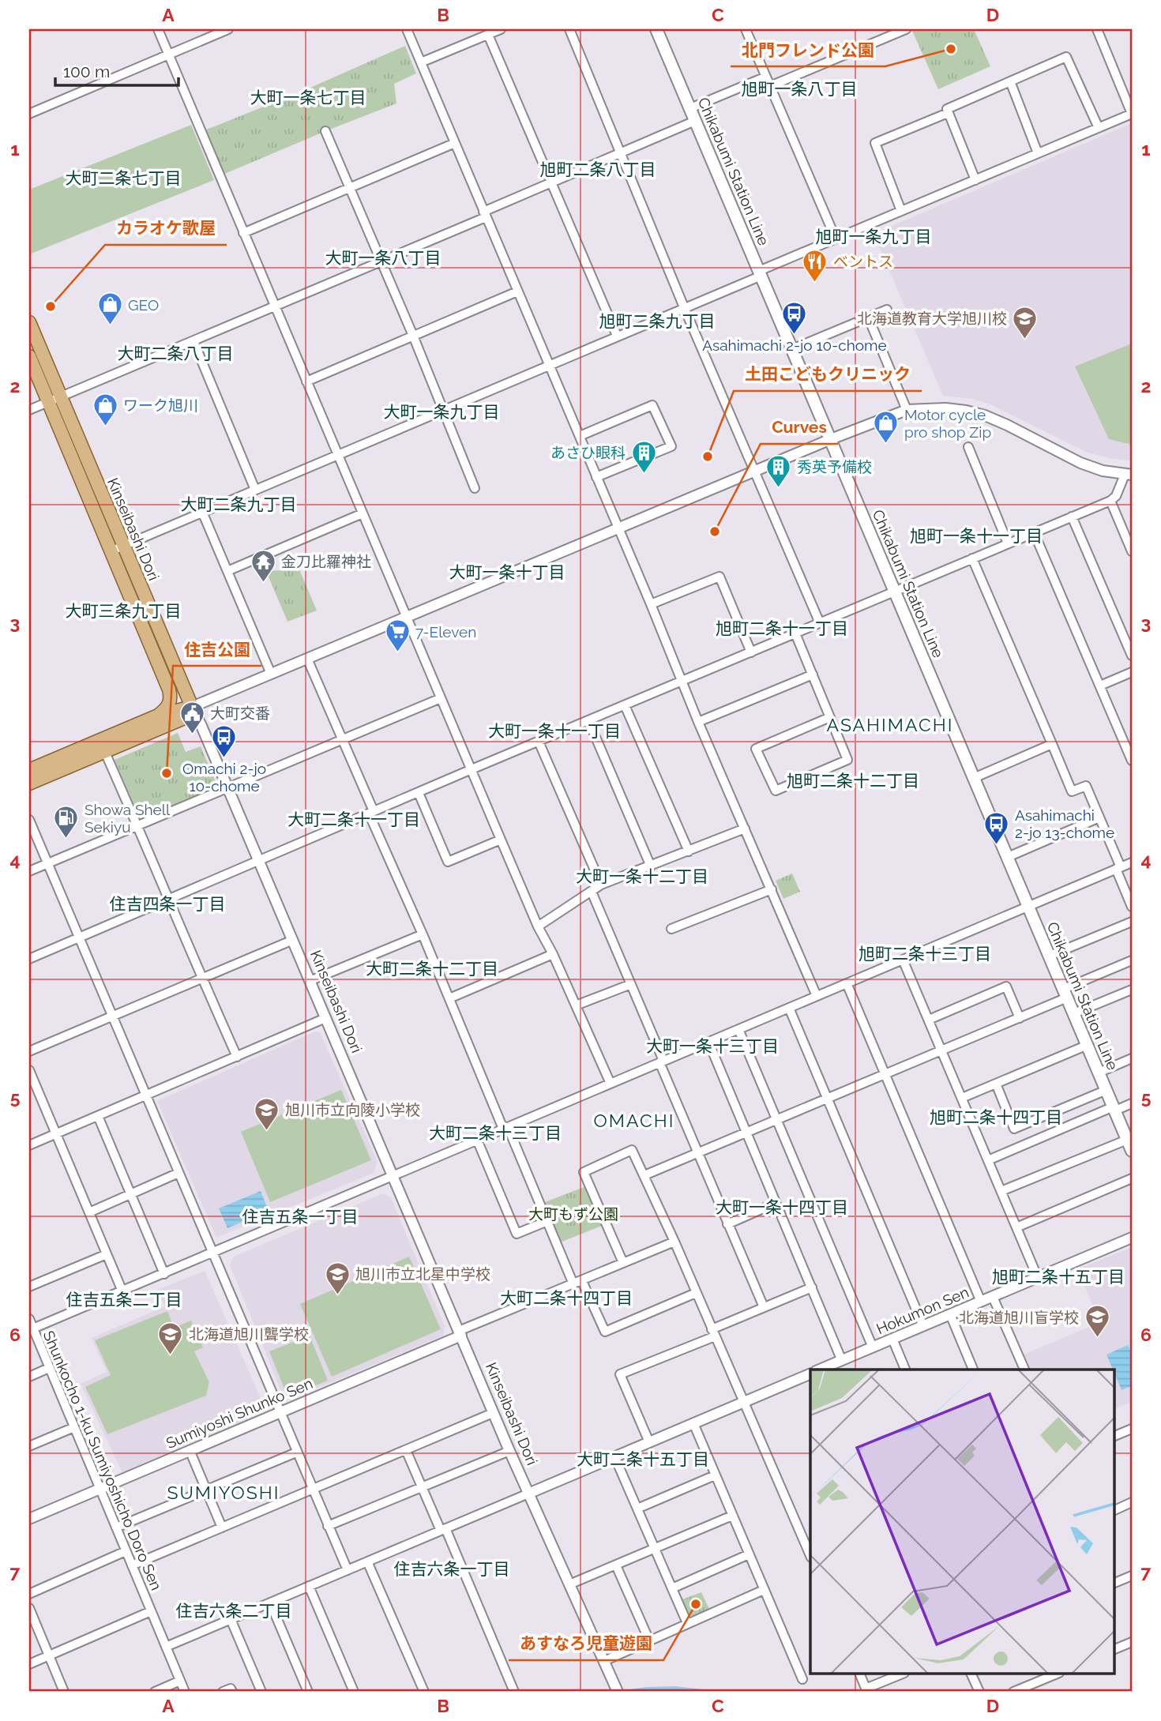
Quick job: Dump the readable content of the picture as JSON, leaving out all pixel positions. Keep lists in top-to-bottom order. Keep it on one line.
{"streets":{"main road":["Chikabumi Station Line","Kinseibashi Dori"],"street":["Hokumon Sen","Sumiyoshi Shunko Sen","Shunkocho 1-ku Sumiyoshicho Doro Sen"]},"crossings":[["Kinseibashi Dori","Hokumon Sen"],["Kinseibashi Dori","Sumiyoshi Shunko Sen"],["Sumiyoshi Shunko Sen","Shunkocho 1-ku Sumiyoshicho Doro Sen"]],"districts":["旭町一条八丁目","大町一条七丁目","旭町二条八丁目","大町二条七丁目","旭町一条九丁目","大町一条八丁目","旭町二条九丁目","大町二条八丁目","大町一条九丁目","大町二条九丁目","旭町一条十一丁目","大町一条十丁目","大町三条九丁目","旭町二条十一丁目","ASAHIMACHI","大町一条十一丁目","旭町二条十二丁目","大町二条十一丁目","大町一条十二丁目","住吉四条一丁目","旭町二条十三丁目","大町二条十二丁目","大町一条十三丁目","旭町二条十四丁目","OMACHI","大町二条十三丁目","大町一条十四丁目","住吉五条一丁目","旭町二条十五丁目","大町二条十四丁目","住吉五条二丁目","大町二条十五丁目","SUMIYOSHI","住吉六条一丁目","住吉六条二丁目"],"parks":["大町もず公園"],"places":{"other":["北門フレンド公園","カラオケ歌屋","土田こどもクリニック","Curves","住吉公園","あすなろ児童遊園"],"restaurant":["ベントス"],"shop":["GEO","ワーク旭川","Motor cycle pro shop Zip"],"bus stop":["Asahimachi 2-jo 10-chome","Omachi 2-jo 10-chome","Asahimachi 2-jo 13-chome"],"school or university":["北海道教育大学旭川校","旭川市立向陵小学校","旭川市立北星中学校","北海道旭川盲学校","北海道旭川聾学校"],"building":["あさひ眼科","秀英予備校"],"temple":["金刀比羅神社"],"supermarket":["7-Eleven"],"public building":["大町交番"],"fuel station":["Showa Shell Sekiyu"]},"scale_bar":"100 m","grid":{"columns":["A","B","C","D"],"rows":["1","2","3","4","5","6","7"]}}
